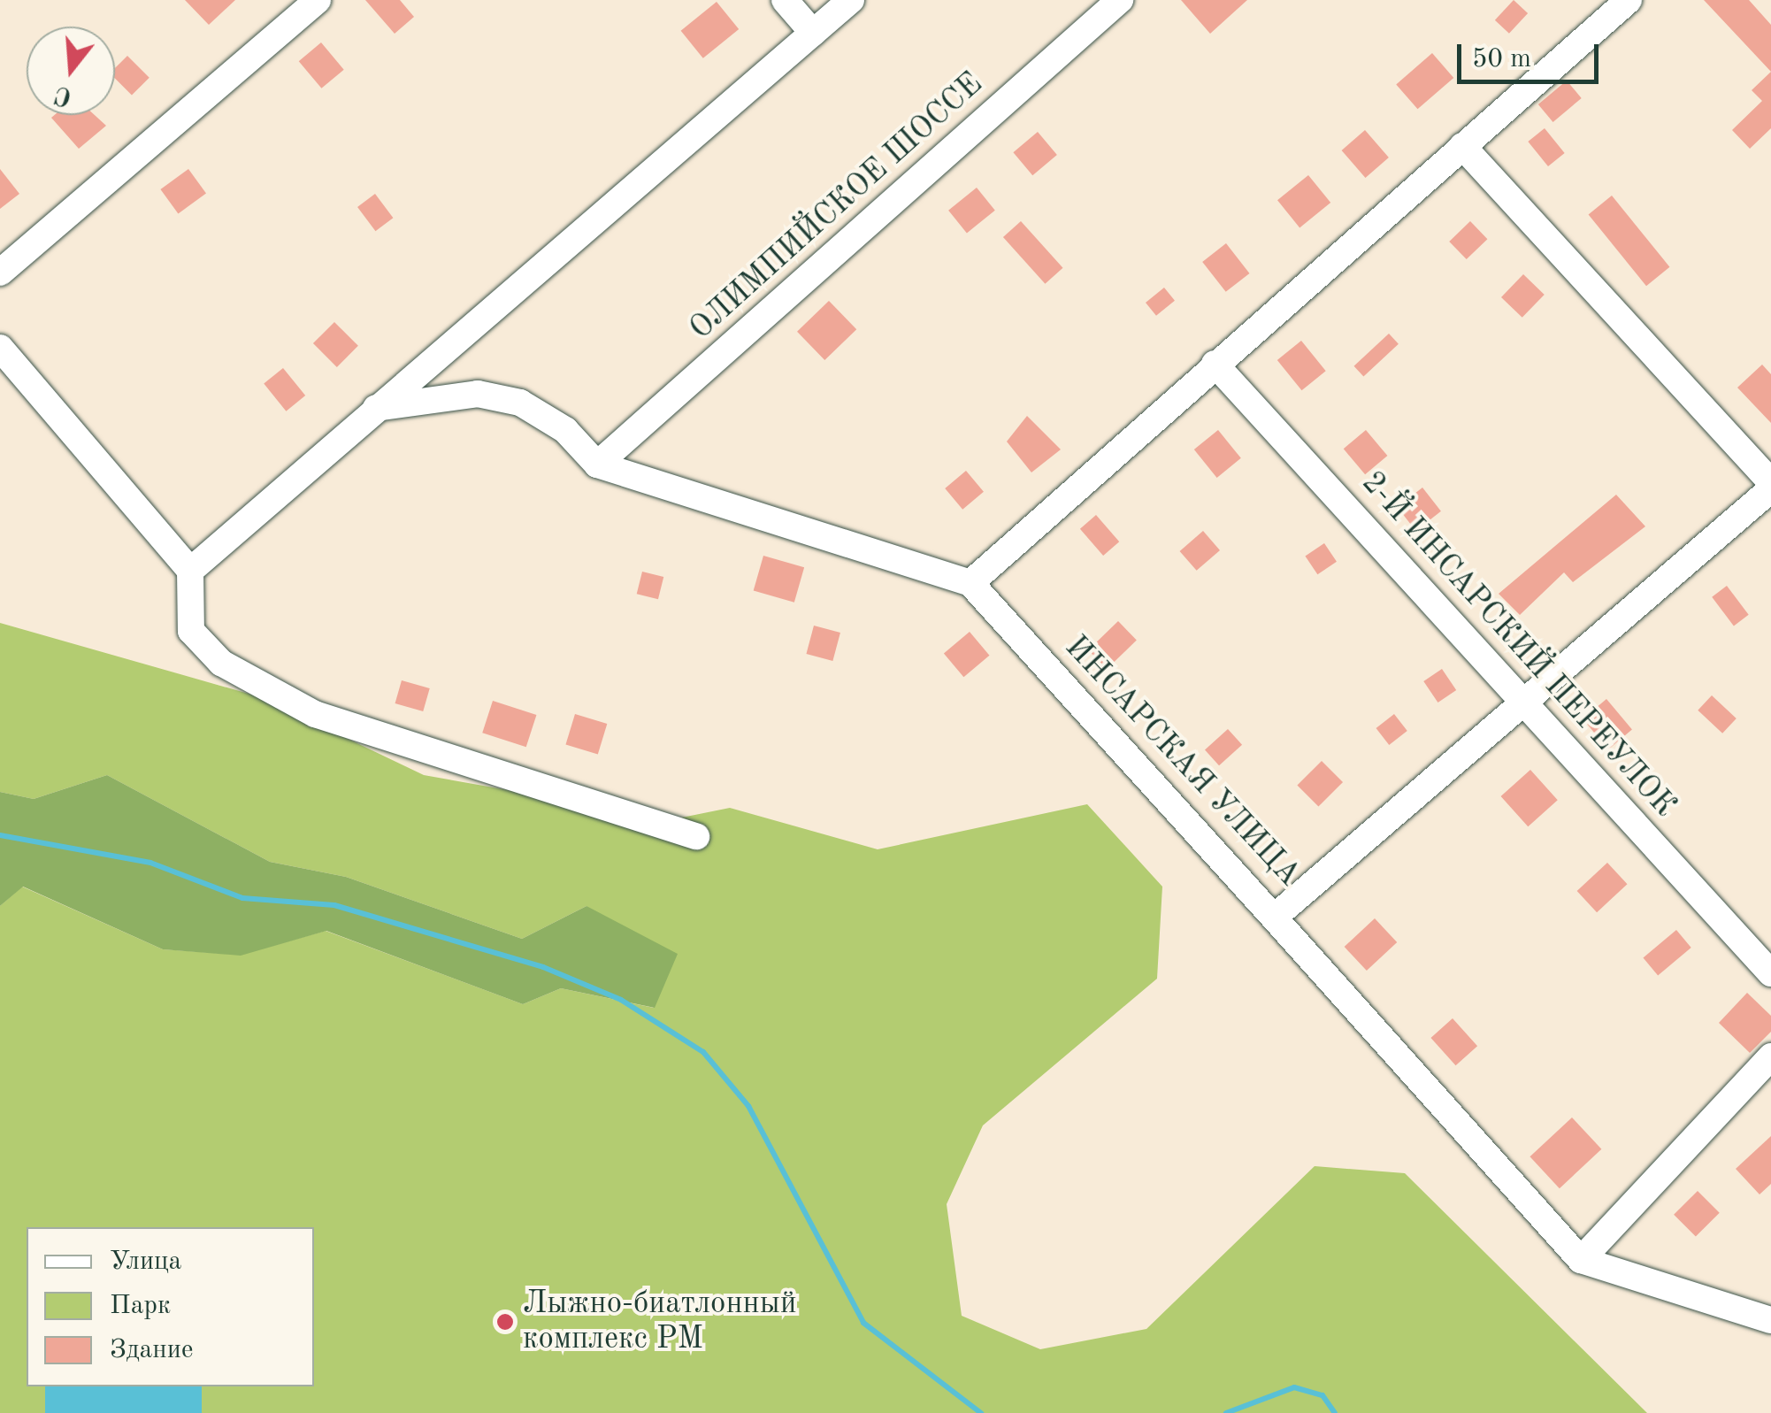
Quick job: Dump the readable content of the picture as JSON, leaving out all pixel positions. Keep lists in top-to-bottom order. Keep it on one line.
{"streets":{"street":["ОЛИМПИЙСКОЕ ШОССЕ","2-Й ИНСАРСКИЙ ПЕРЕУЛОК","ИНСАРСКАЯ УЛИЦА"]},"crossings":[["2-Й ИНСАРСКИЙ ПЕРЕУЛОК","ИНСАРСКАЯ УЛИЦА"]],"places":["Лыжно-биатлонный комплекс РМ"],"legend":["Улица","Парк","Здание"],"scale_bar":"50 m","north":"bottom"}
